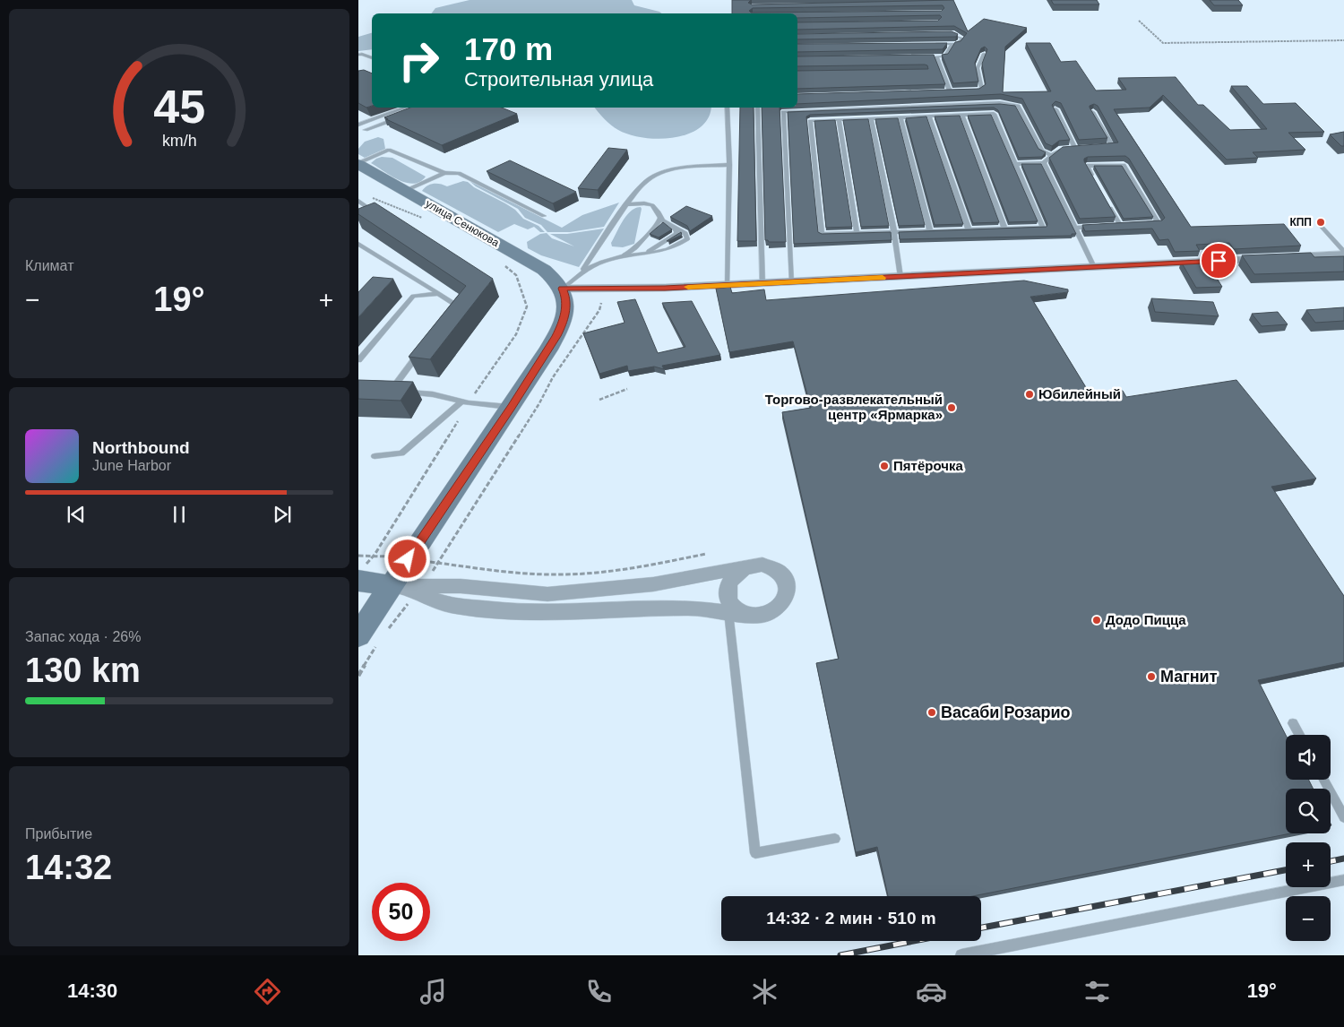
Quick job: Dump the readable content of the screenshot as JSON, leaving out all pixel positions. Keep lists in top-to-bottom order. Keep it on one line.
{"streets":{"main road":["улица Сенюкова"]},"places":["КПП","Юбилейный","Торгово-развлекательный центр «Ярмарка»","Пятёрочка","Додо Пицца","Магнит","Васаби Розарио"],"page":{"turn":["170 m","Строительная улица"],"tile":["Климат",["Запас хода · 26%","130 km"],["Прибытие","14:32"]],"heat":["−","19°","+"],"song":["Northbound","June Harbor"],"map_buttons":["+","−"],"limit":"50","trip":"14:32 · 2 мин · 510 m","tabs":["14:30","19°"],"gauge":["45","km/h"]}}
